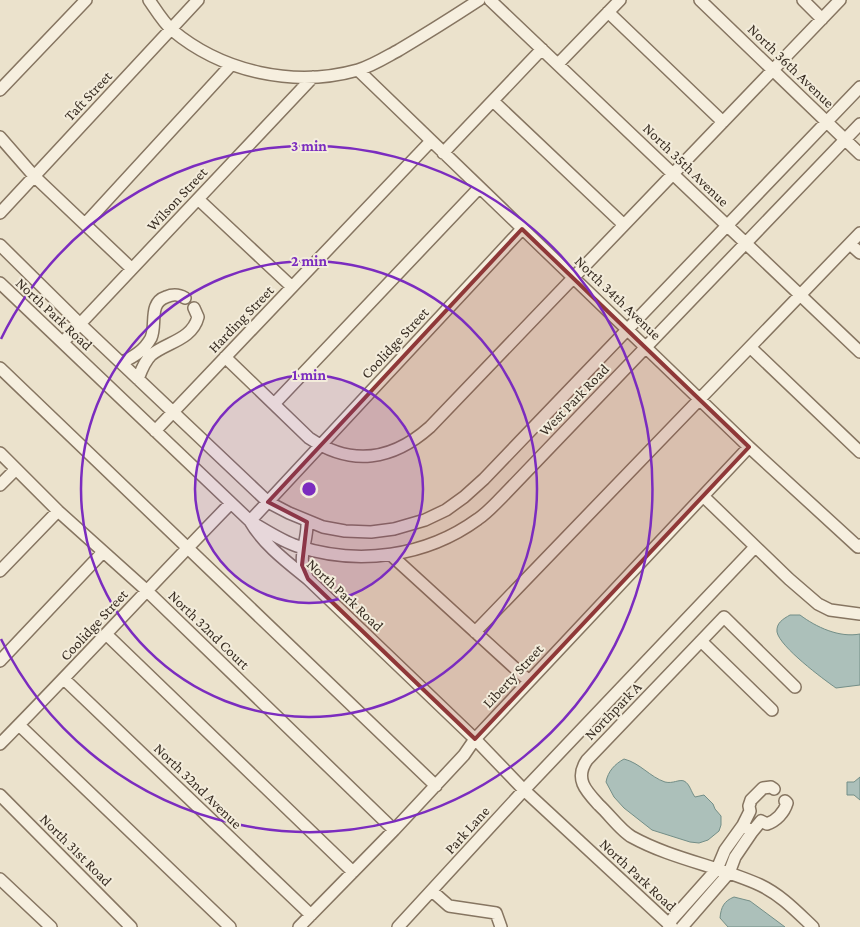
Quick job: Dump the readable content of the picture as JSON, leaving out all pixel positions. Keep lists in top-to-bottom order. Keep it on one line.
{"streets":{"street":["North 36th Avenue","Taft Street","North 35th Avenue","Wilson Street","North 34th Avenue","North Park Road","Harding Street","Coolidge Street","West Park Road","North 32nd Court","Liberty Street","Northpark A","North 32nd Avenue","Park Lane","North 31st Road"]},"crossings":[["North 36th Avenue","West Park Road"],["North 35th Avenue","West Park Road"],["Wilson Street","North Park Road"],["North 34th Avenue","Harding Street"],["North 34th Avenue","Coolidge Street"],["North 34th Avenue","West Park Road"],["North 34th Avenue","Liberty Street"],["North Park Road","Harding Street"],["North Park Road","Coolidge Street"],["North Park Road","West Park Road"],["North Park Road","Liberty Street"],["North Park Road","Park Lane"],["Coolidge Street","West Park Road"],["Coolidge Street","North 32nd Court"],["Coolidge Street","North 32nd Avenue"],["North 32nd Court","Liberty Street"],["Liberty Street","North 32nd Avenue"]],"rings":["3 min","2 min","1 min"]}
